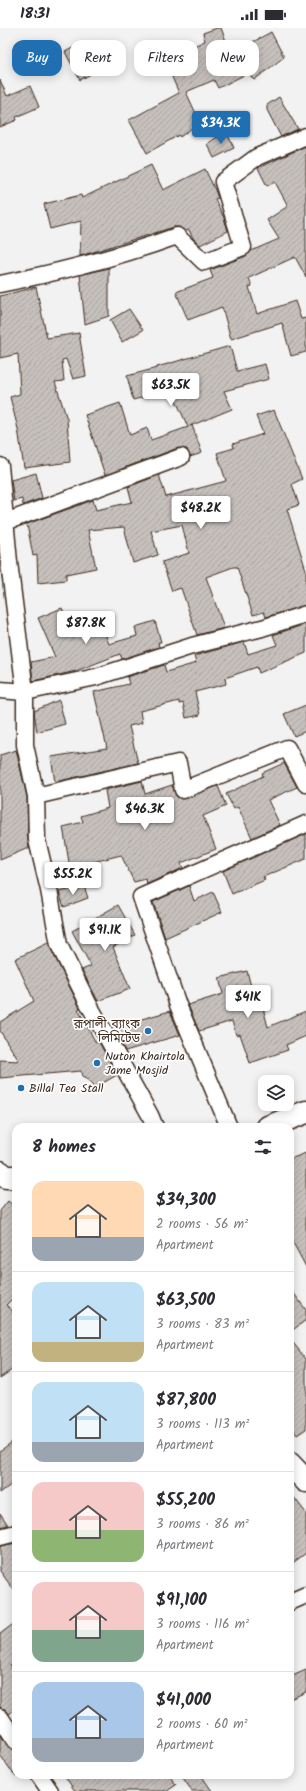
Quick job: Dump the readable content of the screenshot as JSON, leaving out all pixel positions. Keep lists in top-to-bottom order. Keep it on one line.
{"places":["রূপালী ব্যাংক লিমিটেড","Nuton Khairtola Jame Mosjid","Billal Tea Stall"],"page":{"status":"18:31","chip":["Buy","Rent","Filters","New"],"price":["$34.3K","$63.5K","$48.2K","$87.8K","$46.3K","$55.2K","$91.1K","$41K"],"heading":"8 homes","list":[{"name":"$34,300","note":"2 rooms · 56 m² · Apartment"},{"name":"$63,500","note":"3 rooms · 83 m² · Apartment"},{"name":"$87,800","note":"3 rooms · 113 m² · Apartment"},{"name":"$55,200","note":"3 rooms · 86 m² · Apartment"},{"name":"$91,100","note":"3 rooms · 116 m² · Apartment"},{"name":"$41,000","note":"2 rooms · 60 m² · Apartment"}]}}
